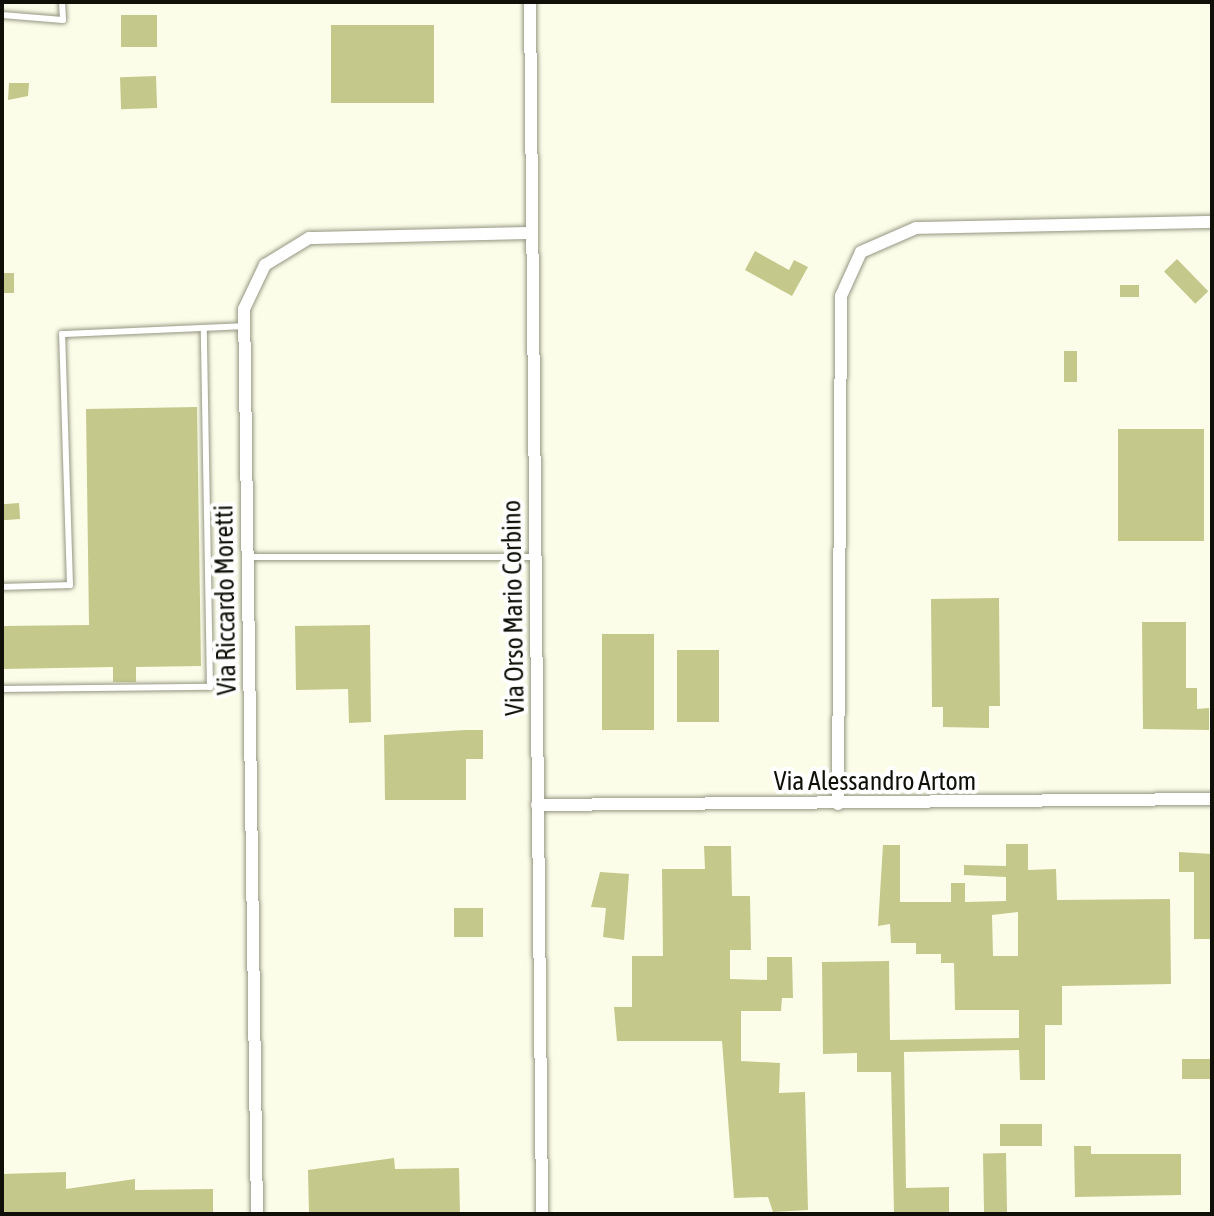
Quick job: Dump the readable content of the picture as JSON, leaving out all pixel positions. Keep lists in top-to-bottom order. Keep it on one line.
{"streets":{"street":["Via Riccardo Moretti","Via Orso Mario Corbino","Via Alessandro Artom"]},"crossings":[["Via Riccardo Moretti","Via Orso Mario Corbino"],["Via Orso Mario Corbino","Via Alessandro Artom"]]}
